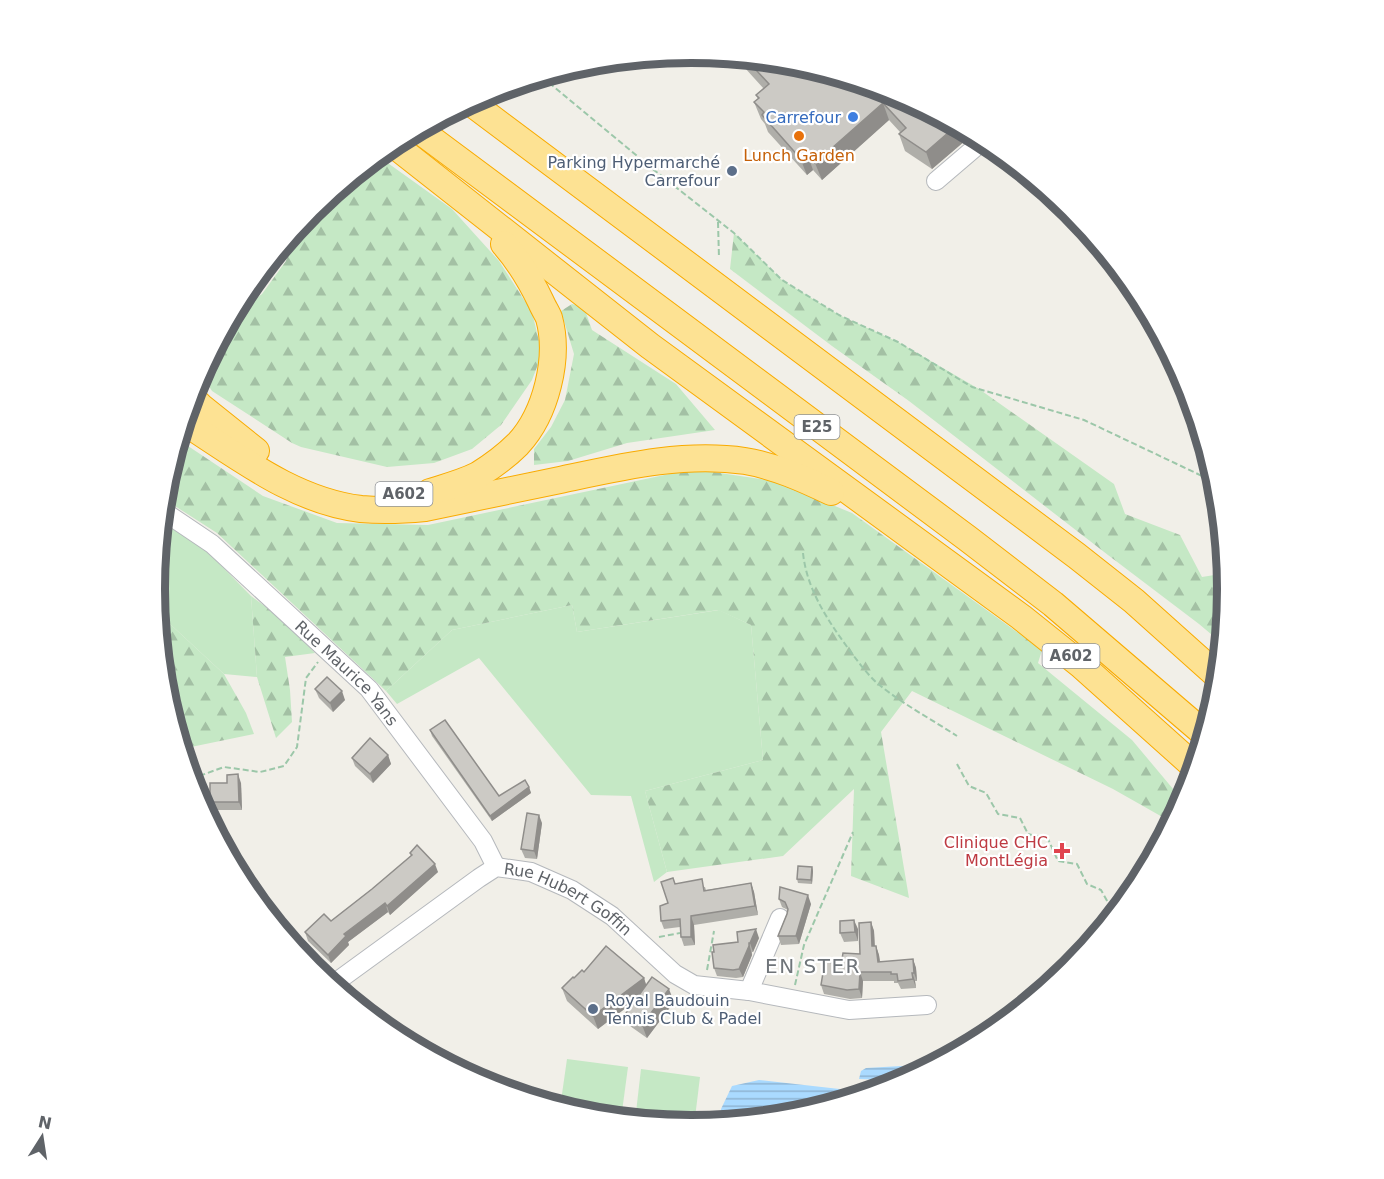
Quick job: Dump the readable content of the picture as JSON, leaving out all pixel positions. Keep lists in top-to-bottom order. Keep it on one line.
{"streets":{"highway":["E25","A602"],"street":["Rue Maurice Yans","Rue Hubert Goffin"]},"crossings":[["Rue Maurice Yans","Rue Hubert Goffin"]],"districts":["EN STER"],"places":{"other":["Carrefour","Lunch Garden","Parking Hypermarché Carrefour","Royal Baudouin Tennis Club & Padel"],"health":["Clinique CHC MontLégia"]},"north":"top"}
